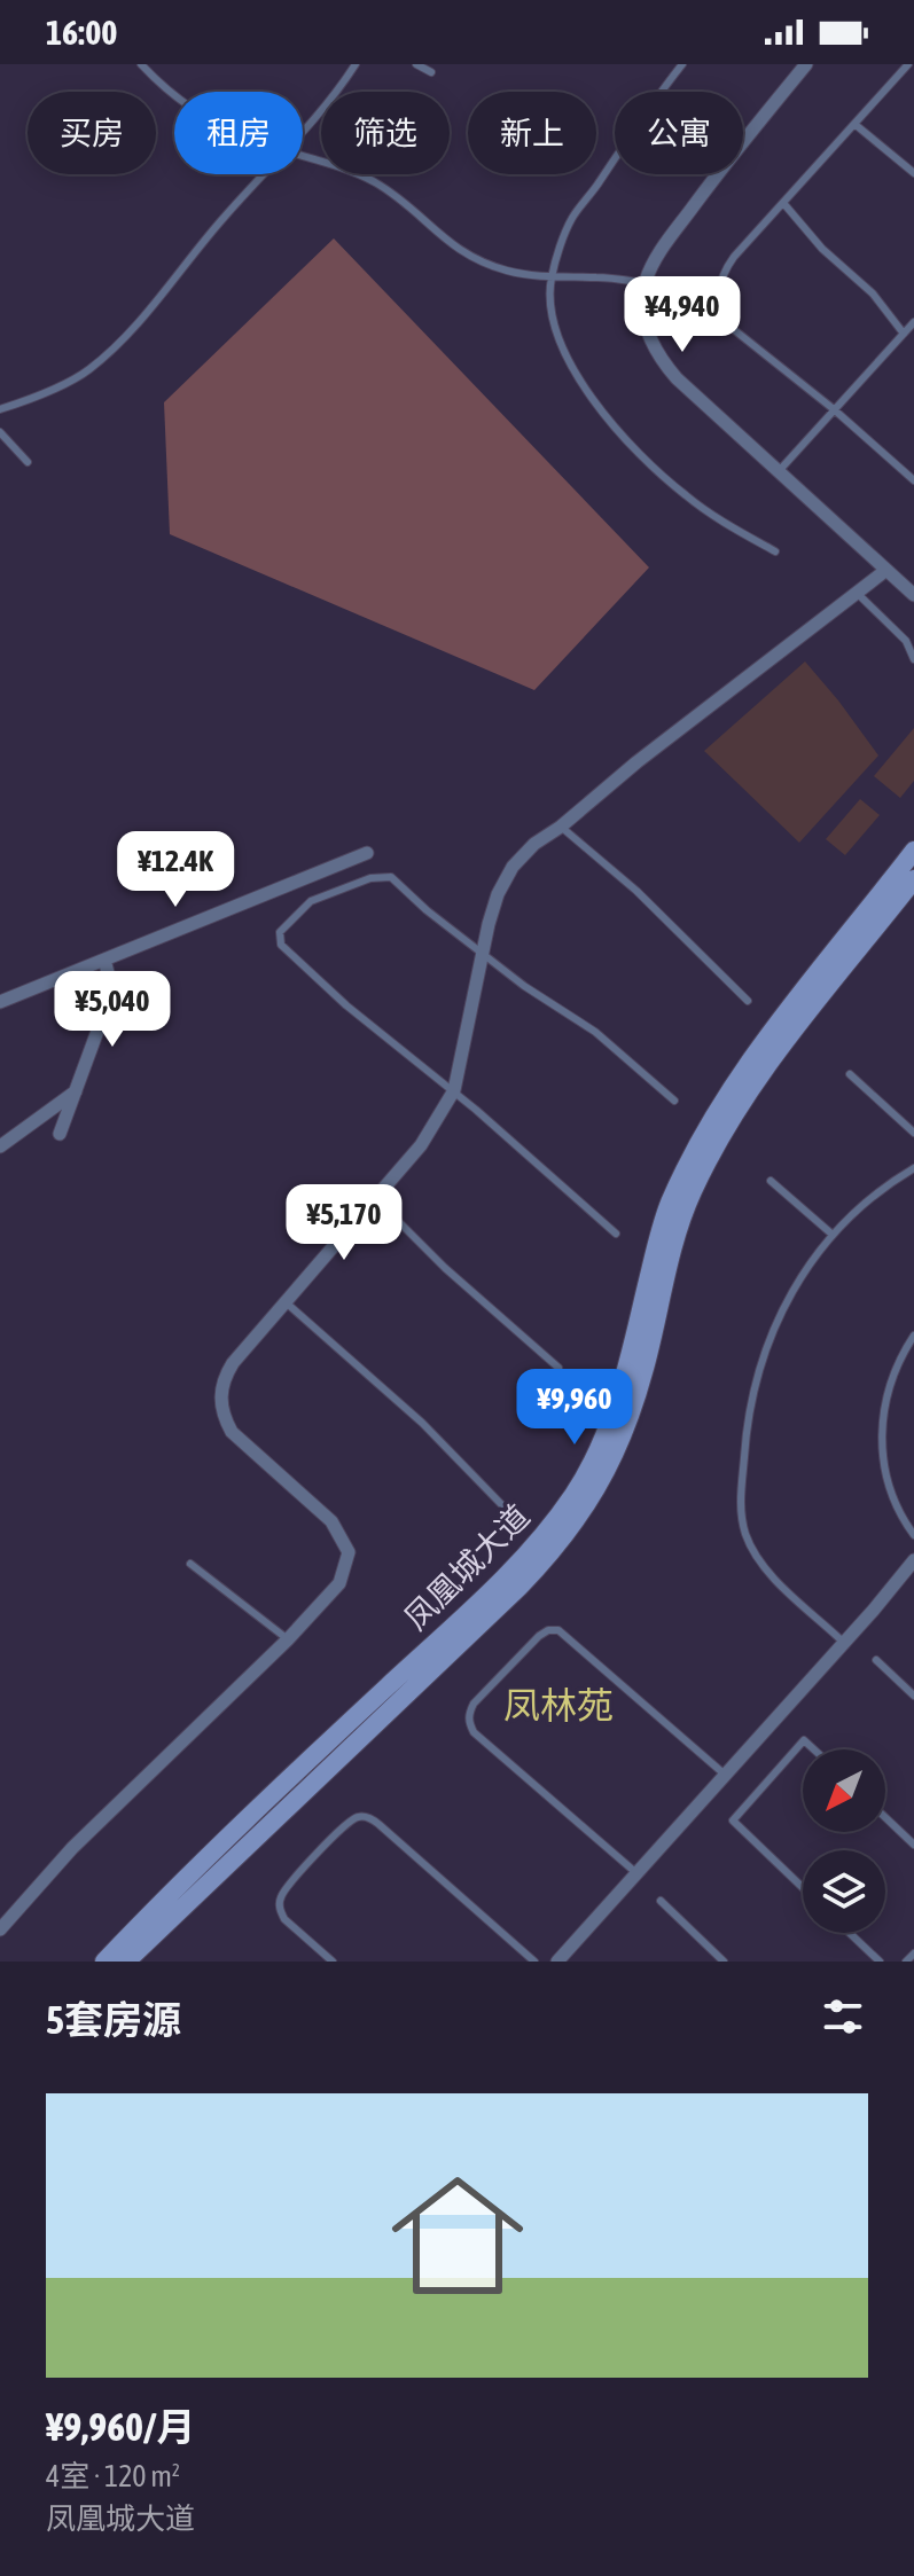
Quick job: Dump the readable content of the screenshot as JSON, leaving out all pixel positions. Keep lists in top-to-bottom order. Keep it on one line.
{"streets":{"main road":["凤凰城大道"]},"districts":["凤林苑"],"north":"bottom left","page":{"status":"16:00","chip":["买房","租房","筛选","新上","公寓"],"price":["¥4,940","¥12.4K","¥5,040","¥5,170","¥9,960"],"heading":"5套房源","list":[{"name":"¥9,960/月","note":"4室 · 120 m² · 凤凰城大道"}]}}
